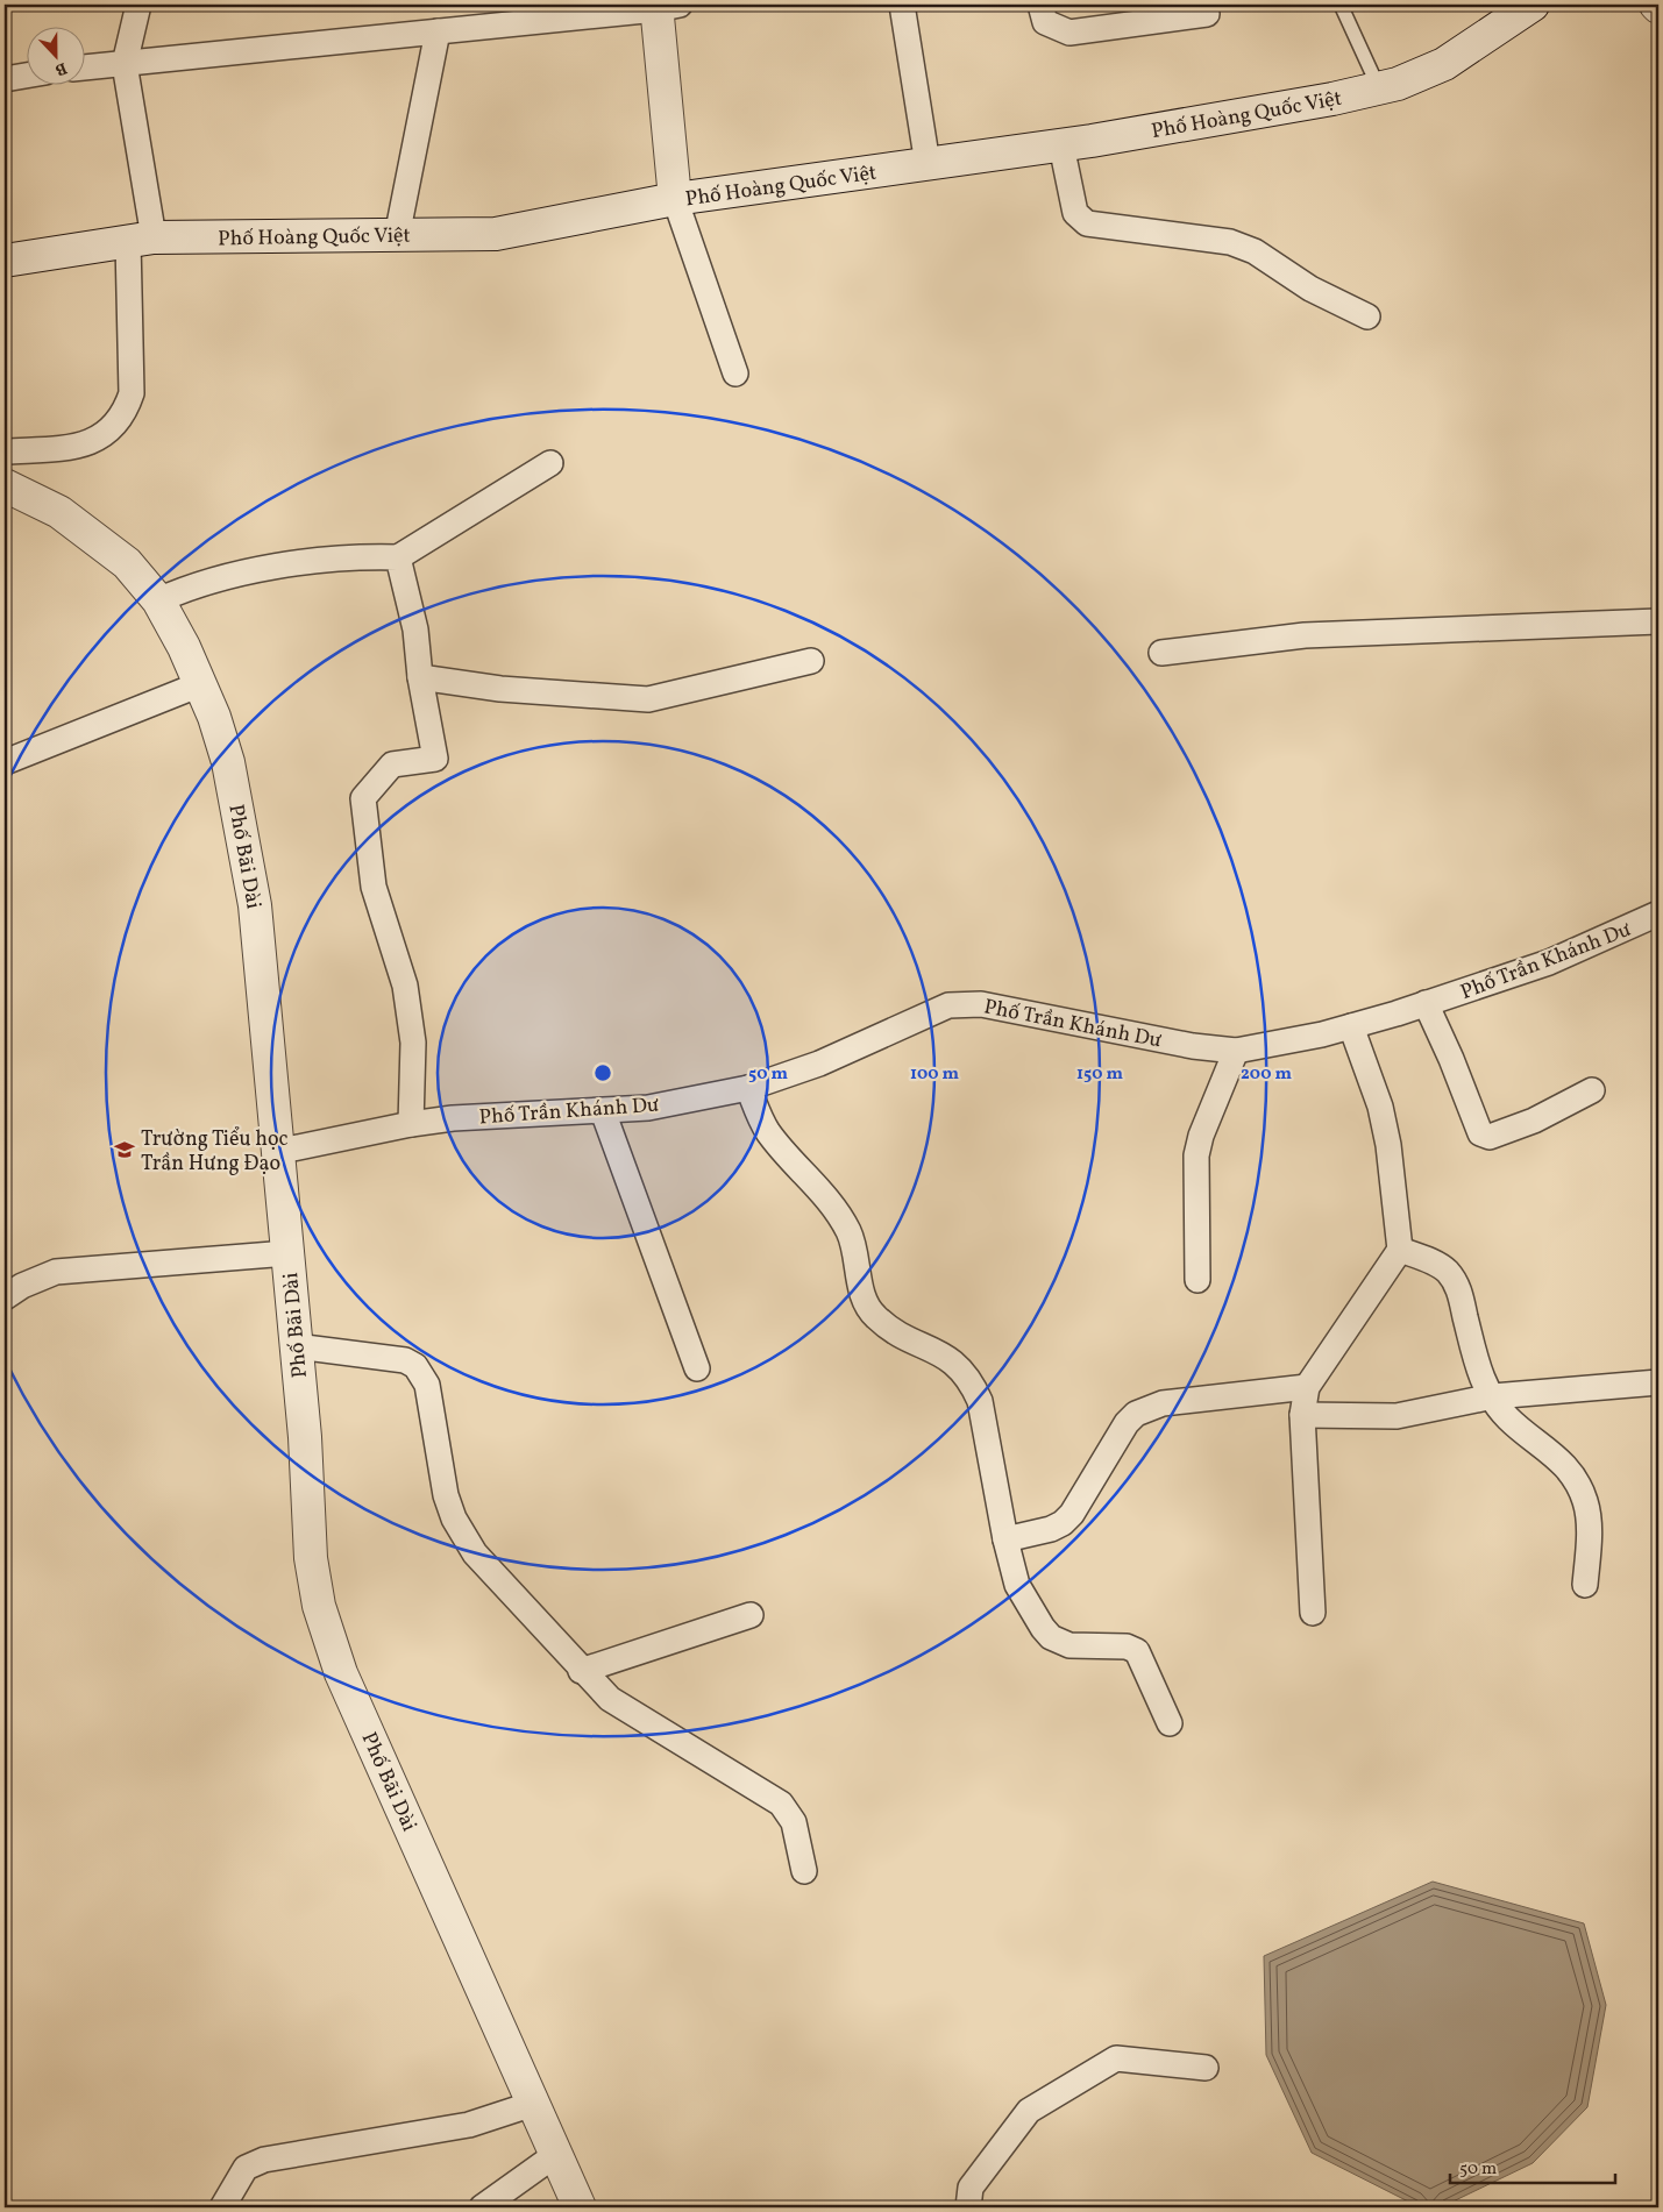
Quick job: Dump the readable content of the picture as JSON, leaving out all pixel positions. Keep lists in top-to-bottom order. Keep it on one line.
{"streets":{"street":["Phố Hoàng Quốc Việt","Phố Bãi Dài","Phố Trần Khánh Dư"]},"crossings":[["Phố Bãi Dài","Phố Trần Khánh Dư"]],"places":{"school or university":["Trường Tiểu học Trần Hưng Đạo"]},"scale_bar":"50 m","north":"bottom","rings":["50 m","100 m","150 m","200 m"]}
